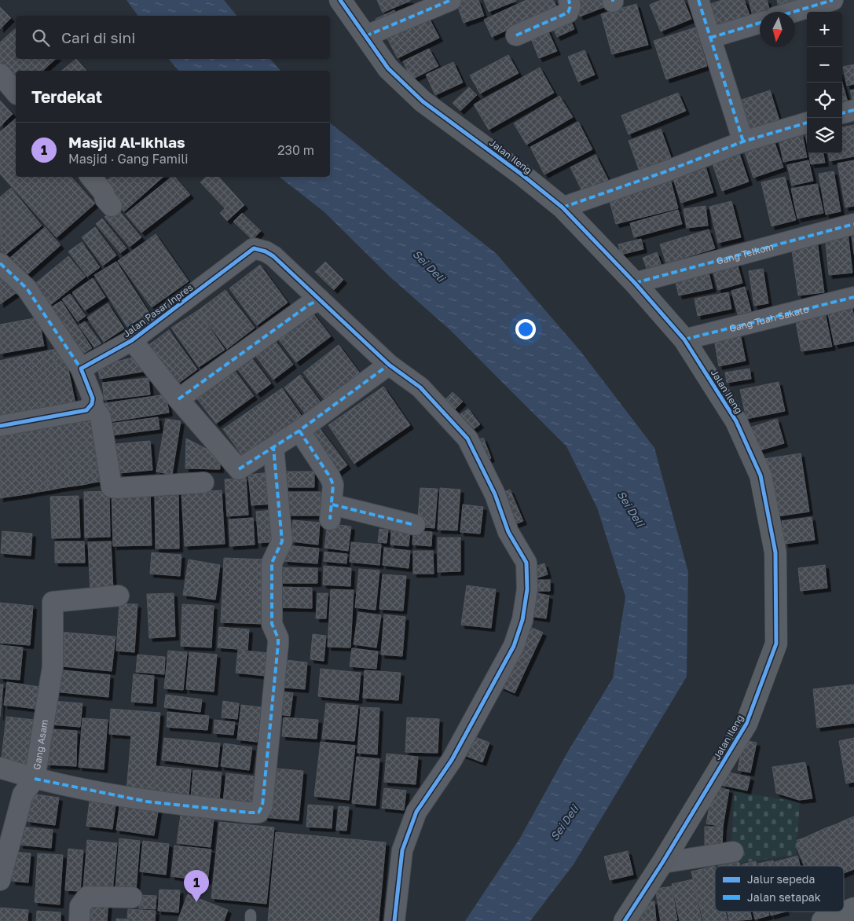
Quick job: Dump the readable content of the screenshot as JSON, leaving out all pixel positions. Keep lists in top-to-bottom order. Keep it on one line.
{"streets":{"street":["Jalan Ileng","Gang Telkom","Jalan Pasar Inpres","Gang Tuah Sakato","Gang Asam"]},"crossings":[["Jalan Ileng","Gang Telkom"],["Jalan Ileng","Gang Tuah Sakato"]],"water":["Sei Deli"],"legend":["Jalur sepeda","Jalan setapak"],"north":"bottom","page":{"map_buttons":["+","−"],"search":"Cari di sini","heading":"Terdekat","list":[{"mark":"1","name":"Masjid Al-Ikhlas","note":"Masjid · Gang Famili","value":"230 m"}],"pins":"1"}}
